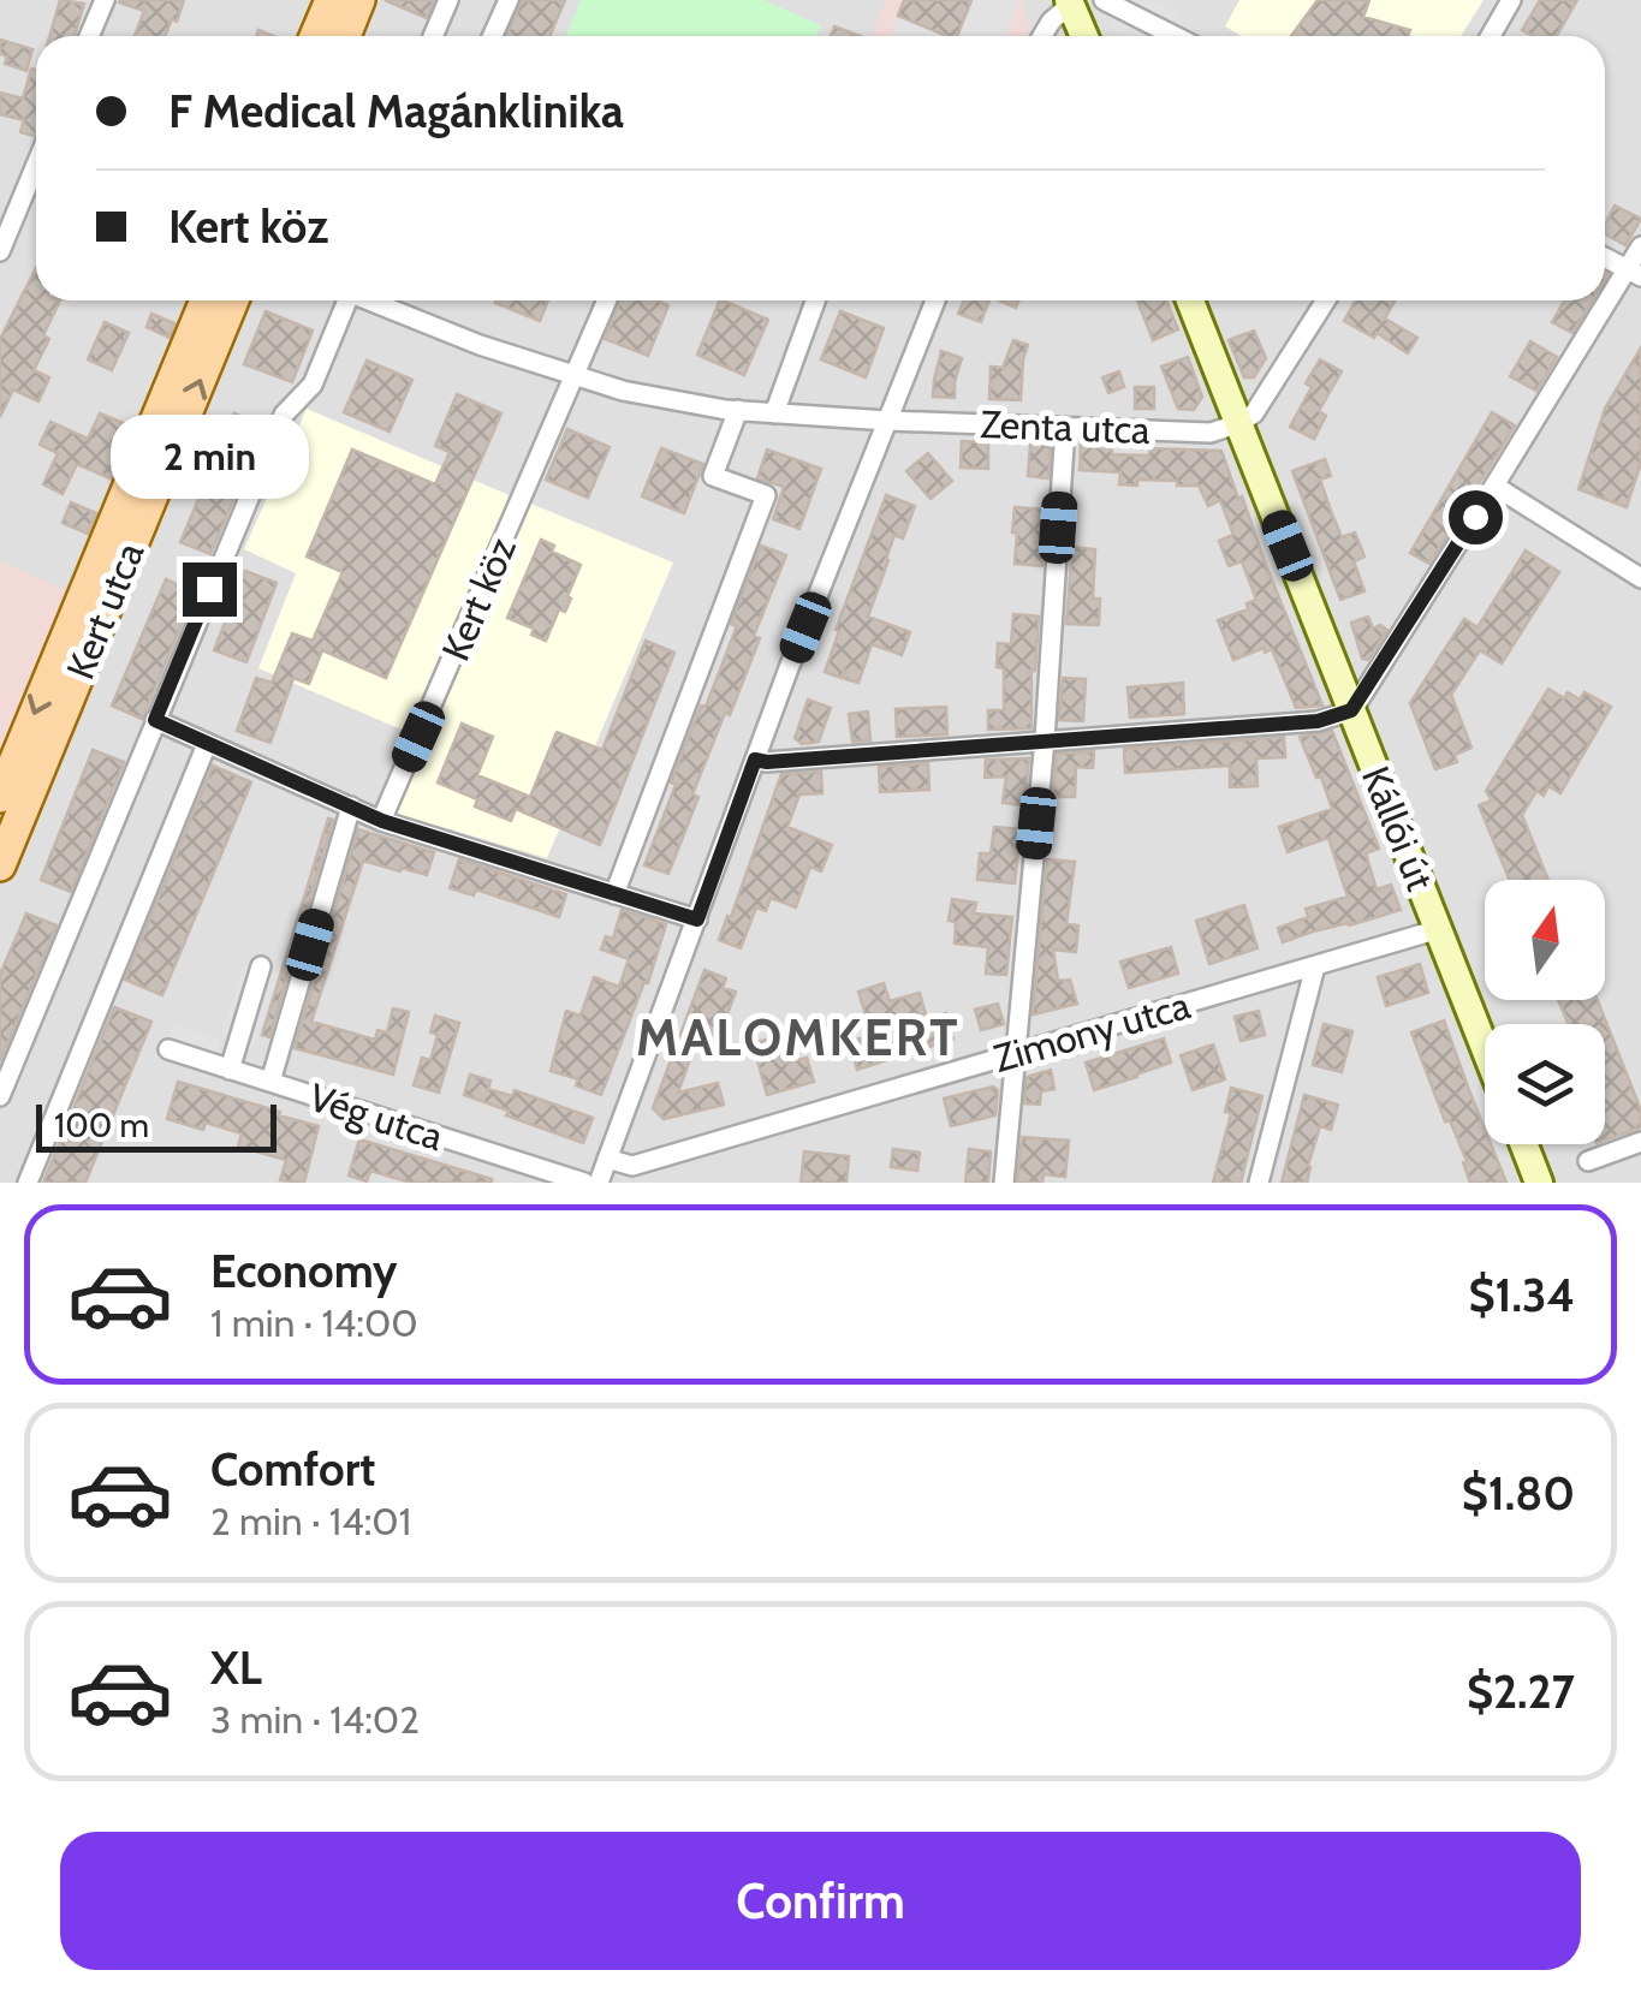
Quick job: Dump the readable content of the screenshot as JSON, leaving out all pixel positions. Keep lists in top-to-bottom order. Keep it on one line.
{"streets":{"main road":["Kert utca","Kállói út"],"street":["Zenta utca","Kert köz","Zimony utca","Vég utca"]},"crossings":[["Zenta utca","Kert köz"],["Zenta utca","Kállói út"],["Kállói út","Zimony utca"]],"districts":["MALOMKERT"],"scale_bar":"100 m","north":"top","page":{"banner":["F Medical Magánklinika","Kert köz"],"bubble":"2 min","scale":"100 m","list":[{"name":"Economy","note":"1 min · 14:00","value":"$1.34"},{"name":"Comfort","note":"2 min · 14:01","value":"$1.80"},{"name":"XL","note":"3 min · 14:02","value":"$2.27"}],"buttons":"Confirm"}}
